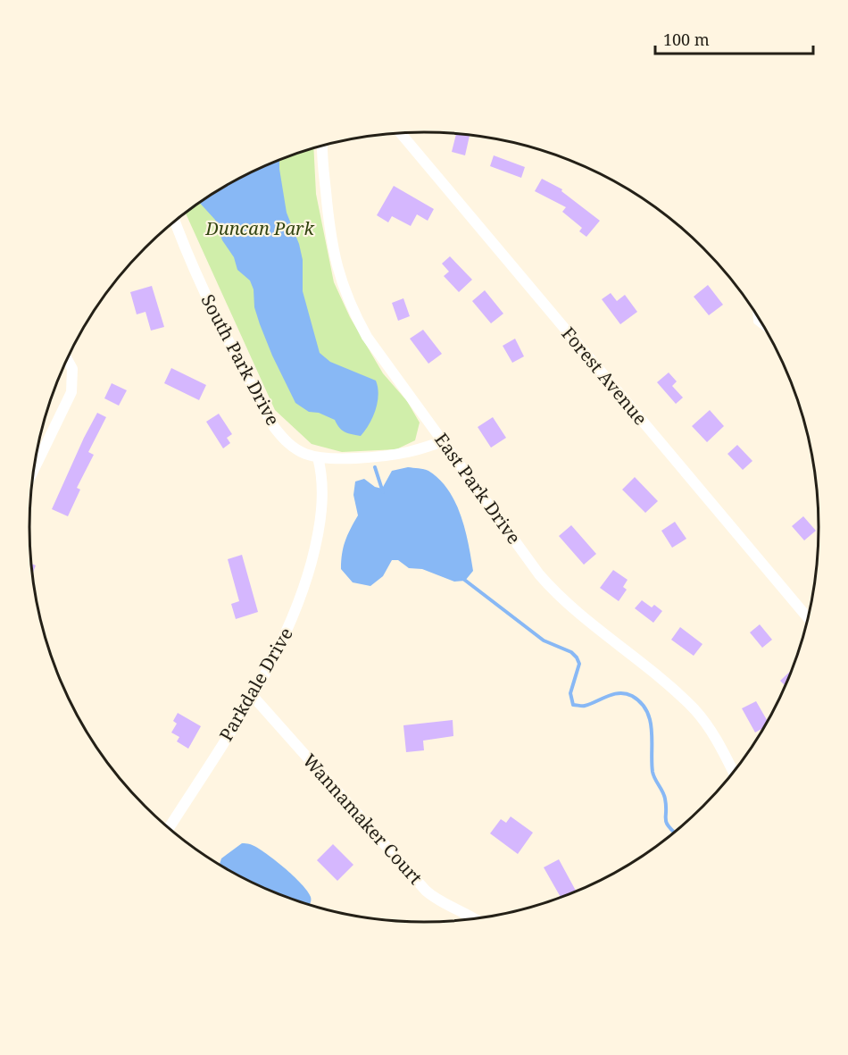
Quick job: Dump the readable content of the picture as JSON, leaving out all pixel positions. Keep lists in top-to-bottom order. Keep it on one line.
{"streets":{"street":["South Park Drive","Forest Avenue","East Park Drive","Parkdale Drive","Wannamaker Court"]},"crossings":[["South Park Drive","East Park Drive"],["South Park Drive","Parkdale Drive"],["Parkdale Drive","Wannamaker Court"]],"parks":["Duncan Park"],"scale_bar":"100 m"}
